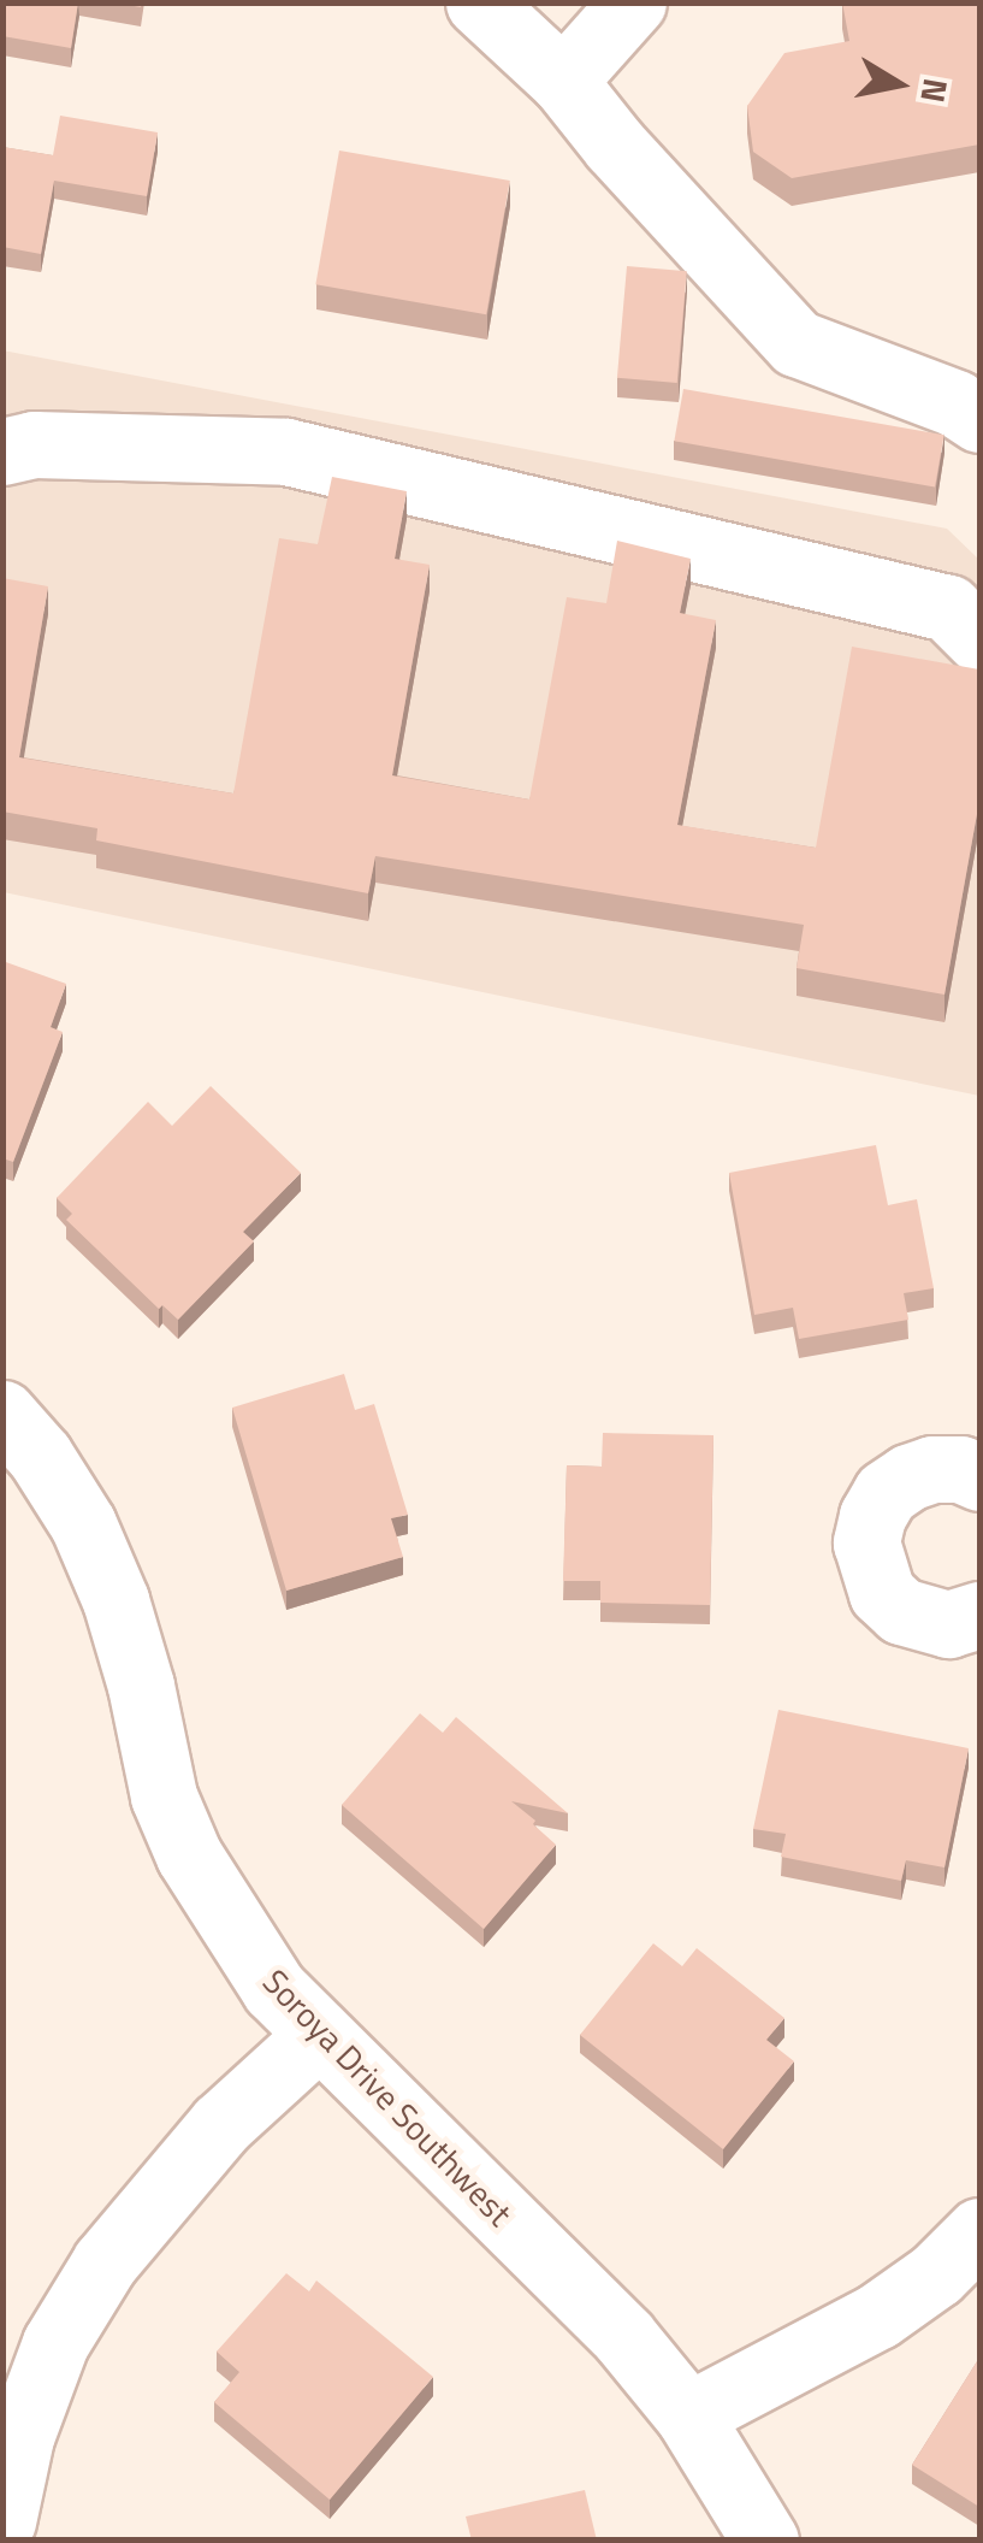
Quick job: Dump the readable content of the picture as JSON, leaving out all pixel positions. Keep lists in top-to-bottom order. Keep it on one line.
{"streets":{"street":["Soroya Drive Southwest"]},"north":"right"}
